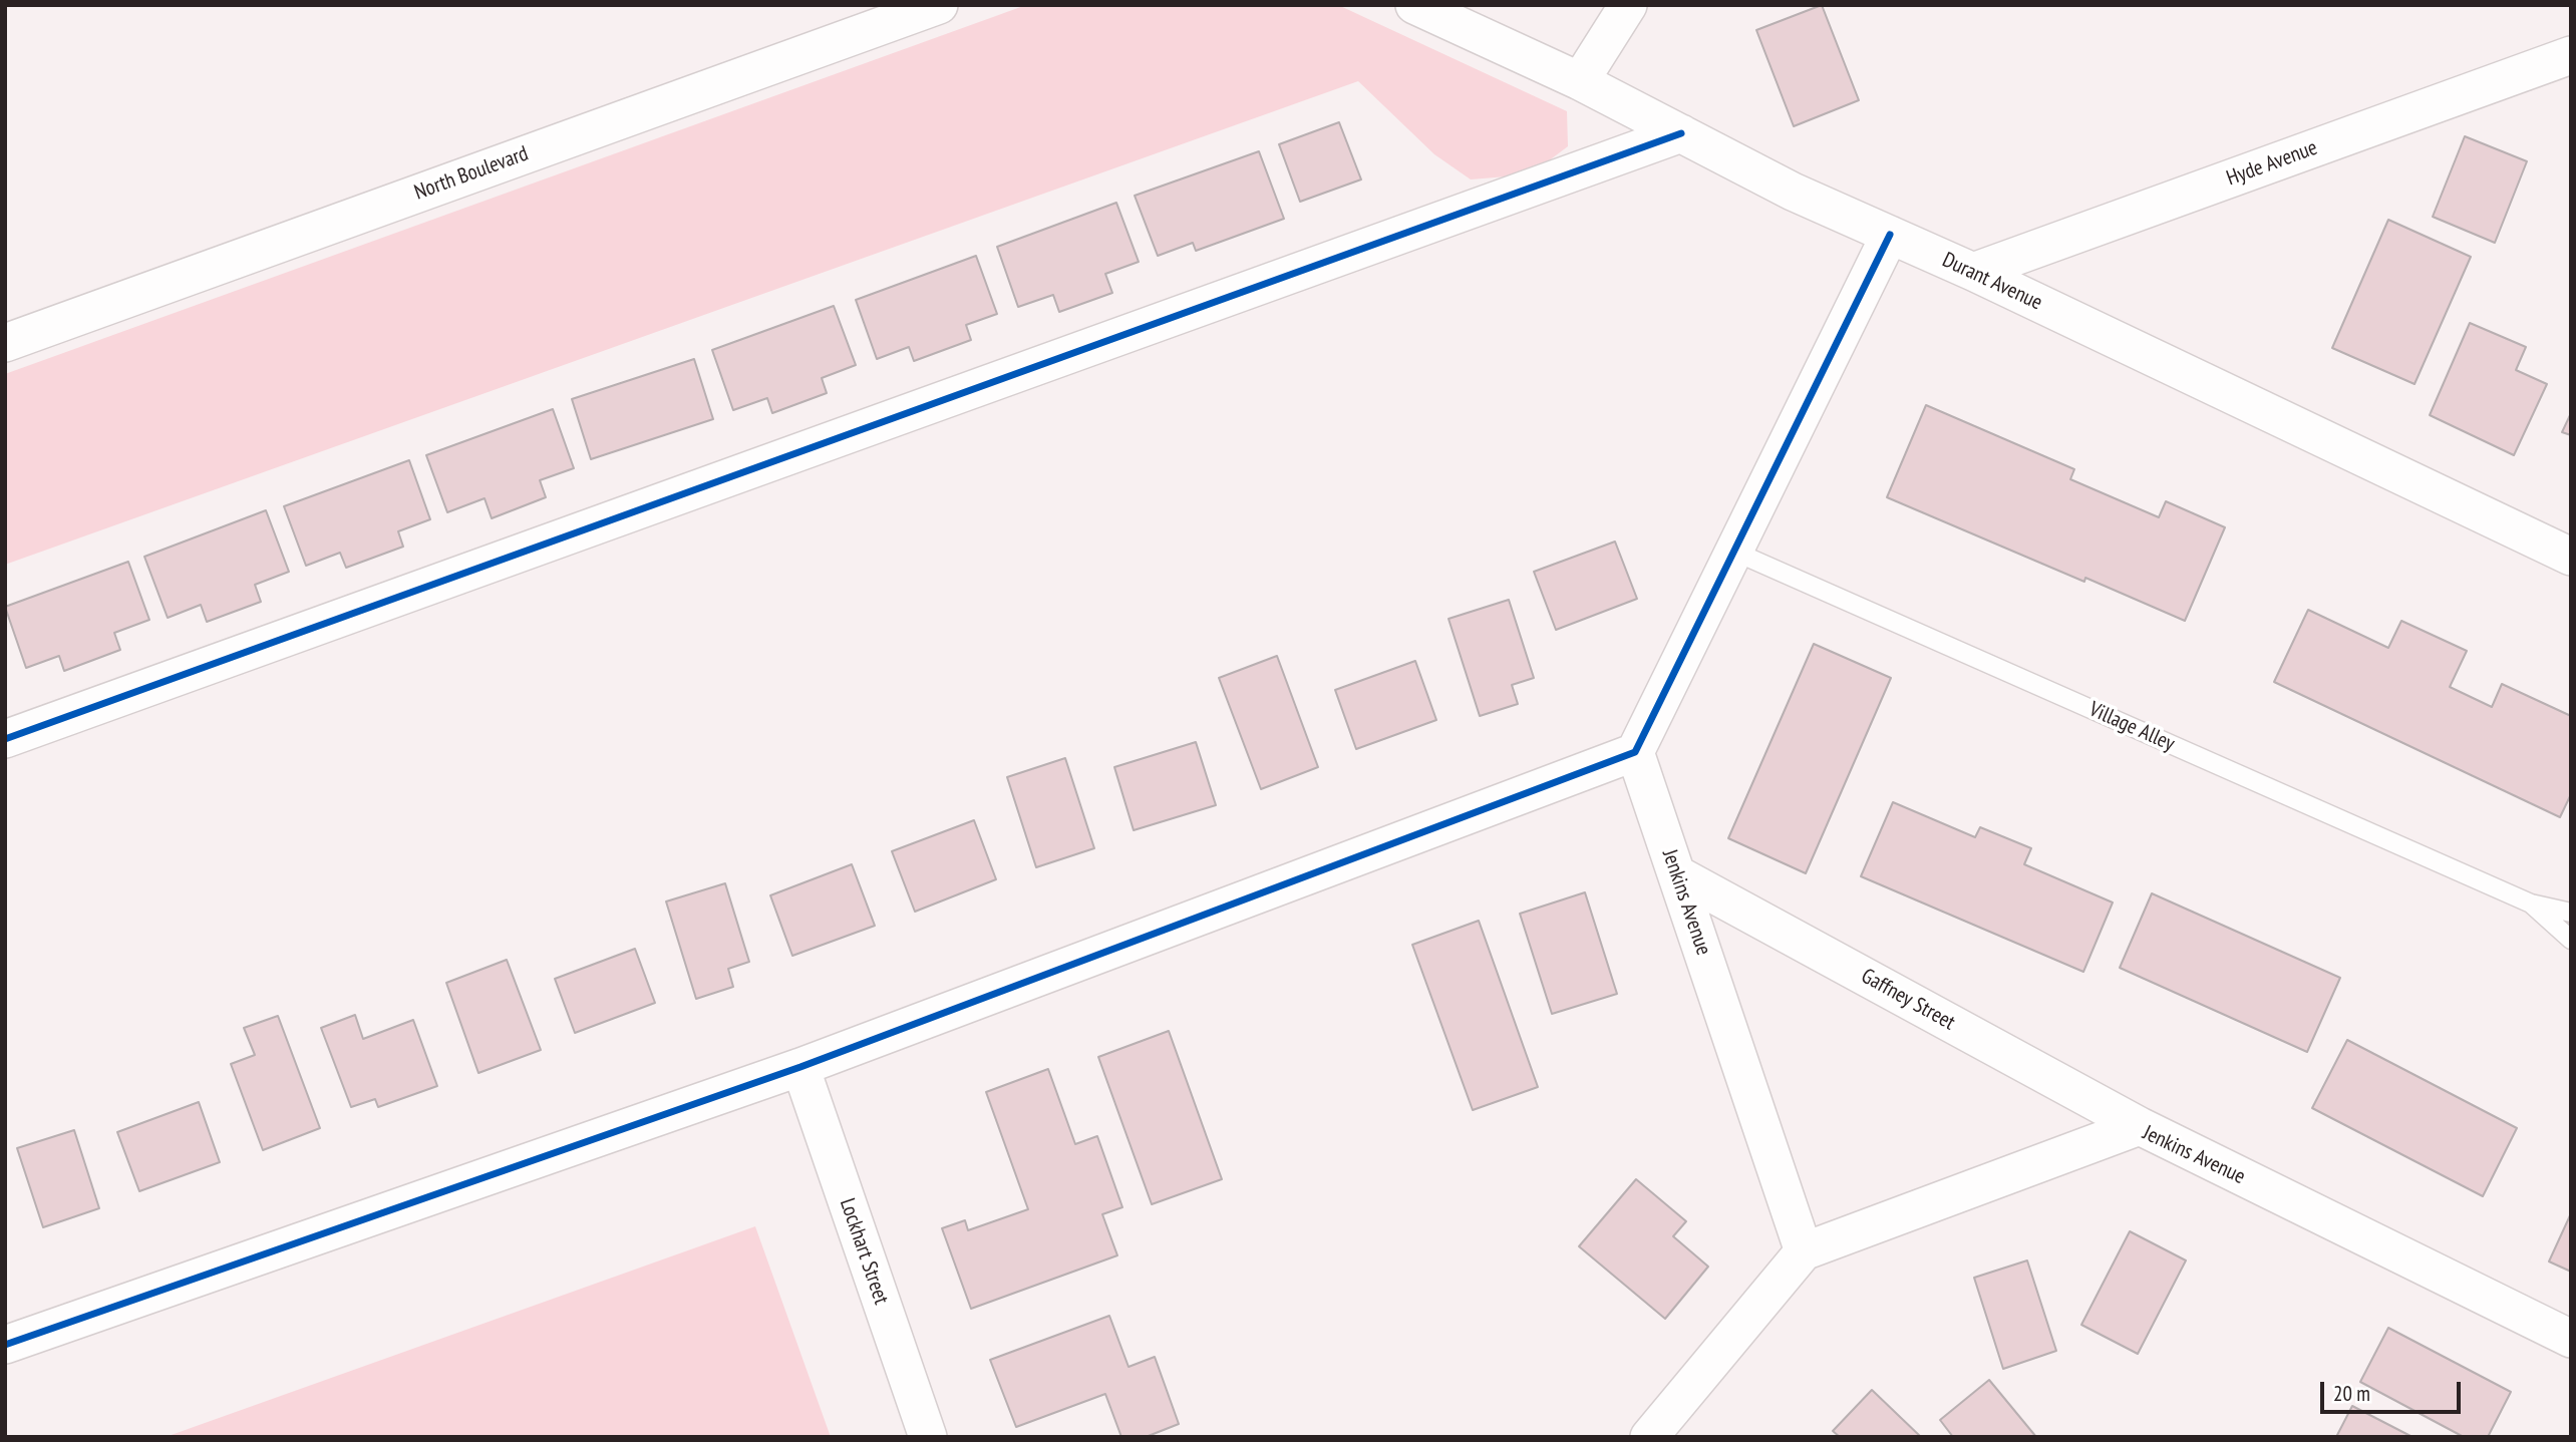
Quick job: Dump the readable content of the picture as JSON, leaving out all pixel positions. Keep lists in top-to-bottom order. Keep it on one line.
{"streets":{"street":["Hyde Avenue","North Boulevard","Durant Avenue","Jenkins Avenue","Gaffney Street","Lockhart Street"],"lane":["Village Alley"]},"crossings":[["Hyde Avenue","Durant Avenue"],["Jenkins Avenue","Gaffney Street"]],"scale_bar":"20 m"}
